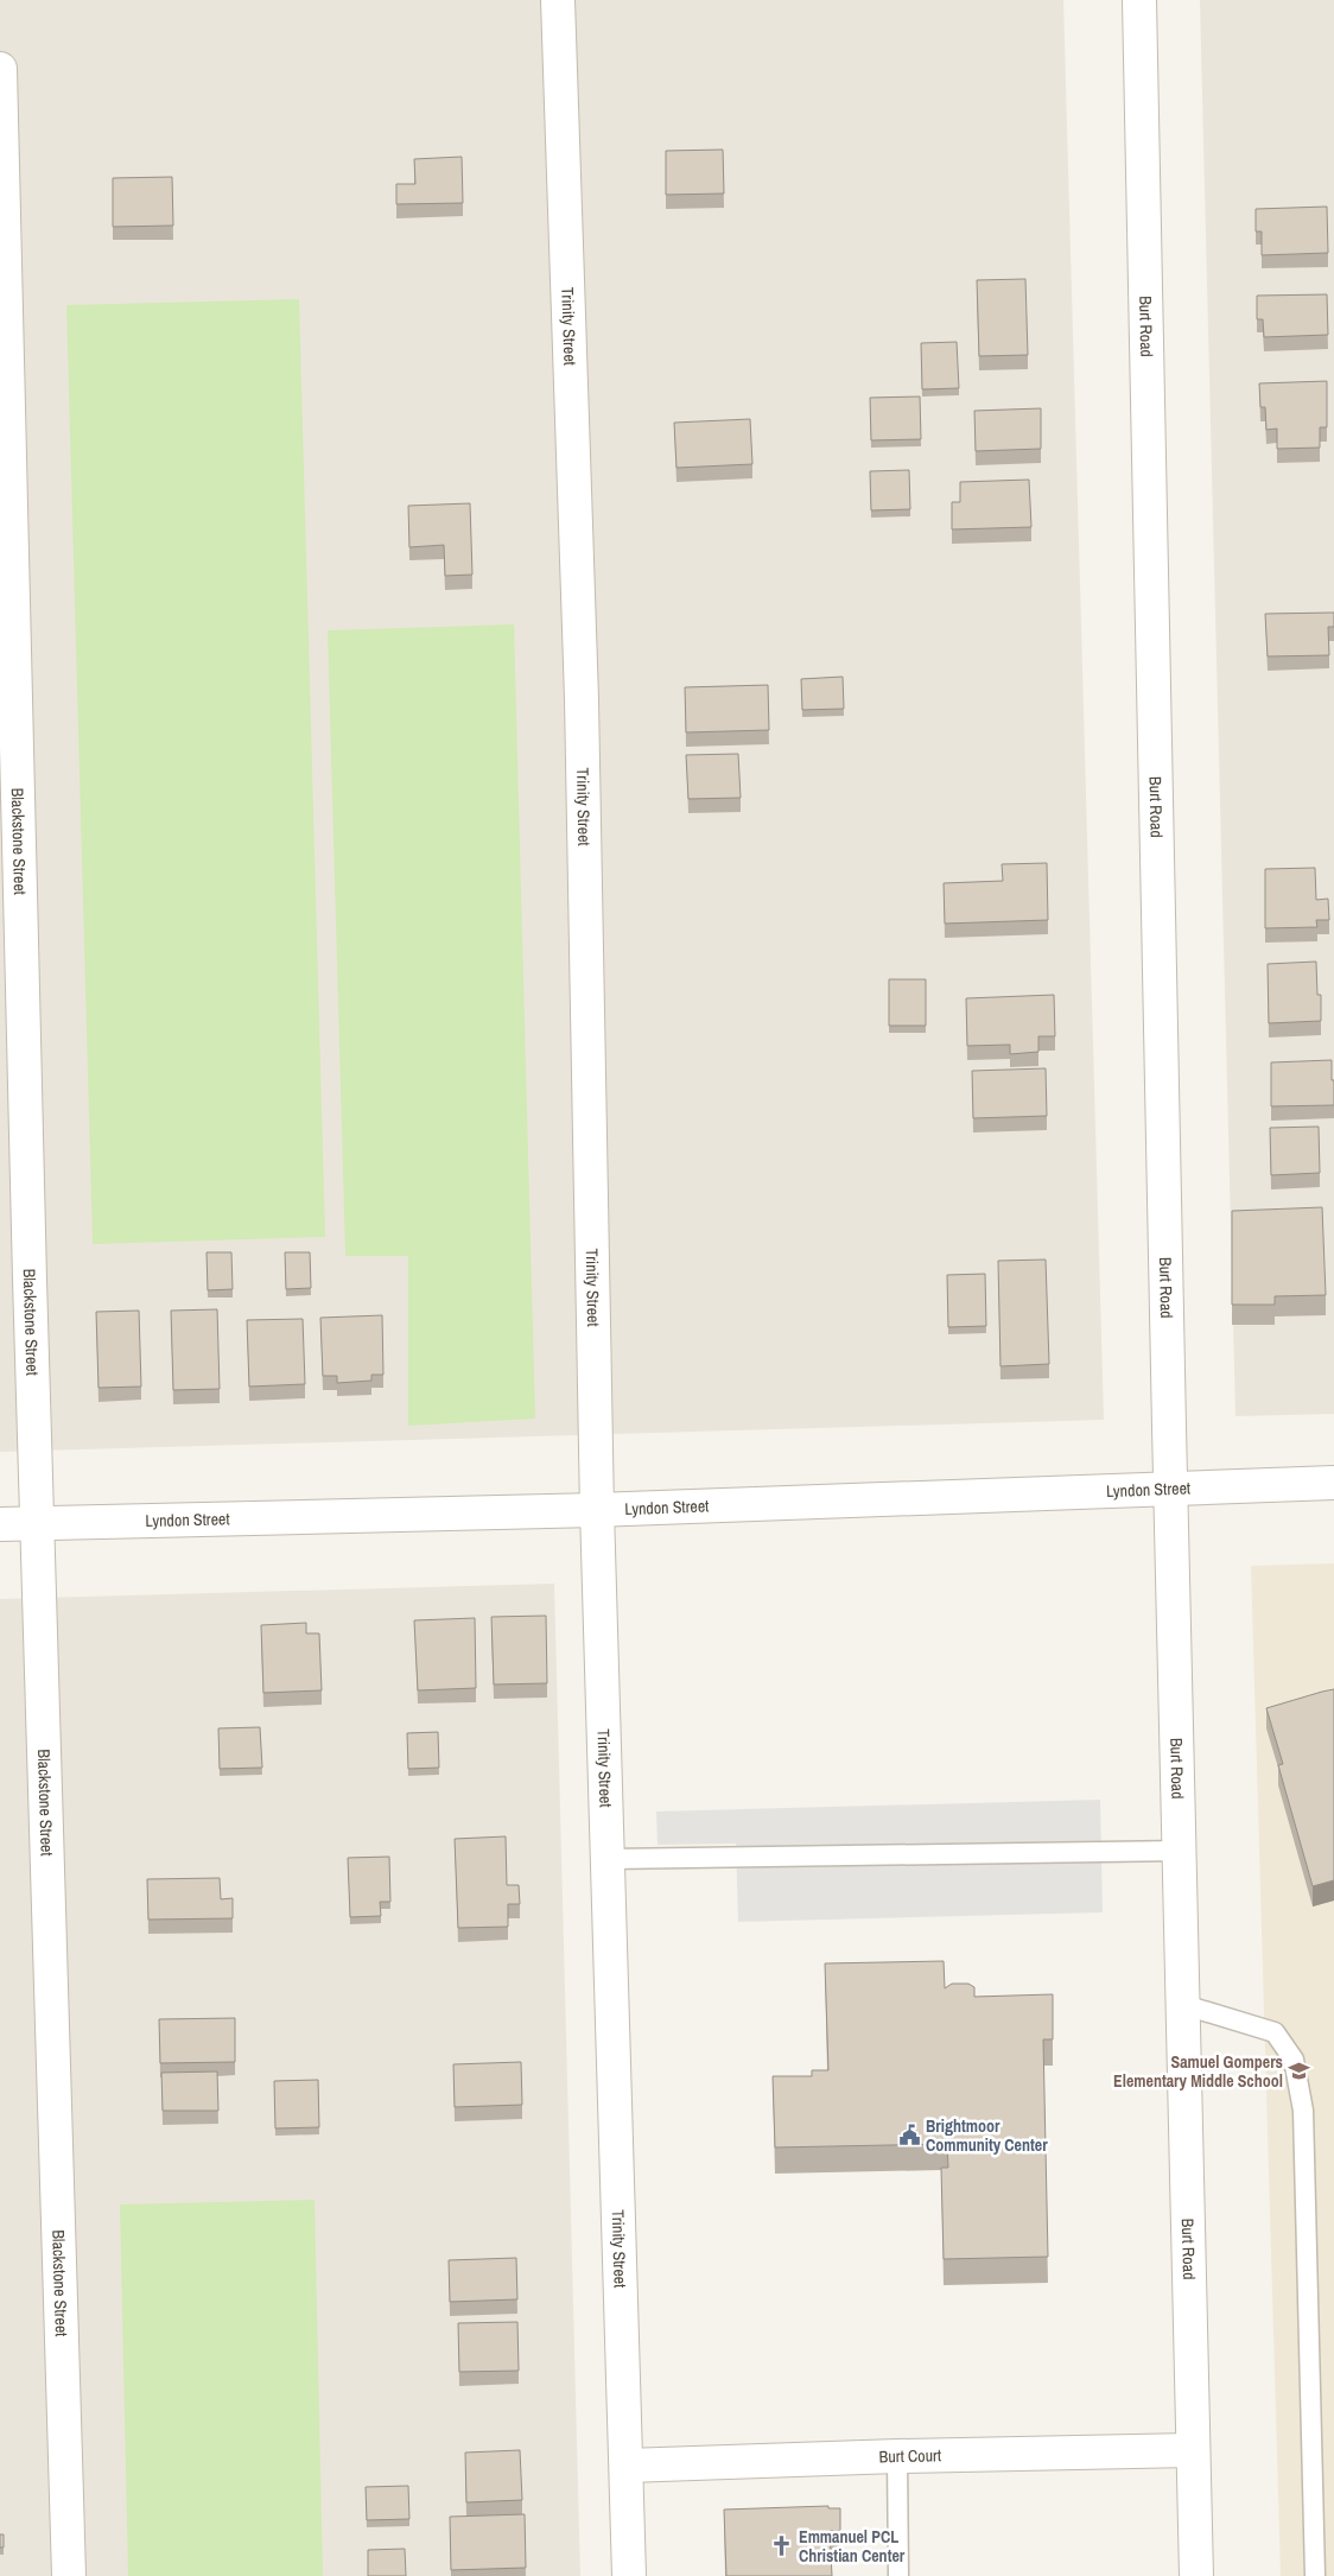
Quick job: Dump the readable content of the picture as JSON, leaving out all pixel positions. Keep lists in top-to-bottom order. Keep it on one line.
{"streets":{"street":["Trinity Street","Burt Road","Blackstone Street","Lyndon Street","Burt Court"]},"crossings":[["Trinity Street","Lyndon Street"],["Trinity Street","Burt Court"],["Burt Road","Lyndon Street"],["Burt Road","Burt Court"],["Blackstone Street","Lyndon Street"]],"places":{"school or university":["Samuel Gompers Elementary Middle School"],"public building":["Brightmoor Community Center"],"church":["Emmanuel PCL Christian Center"]}}
